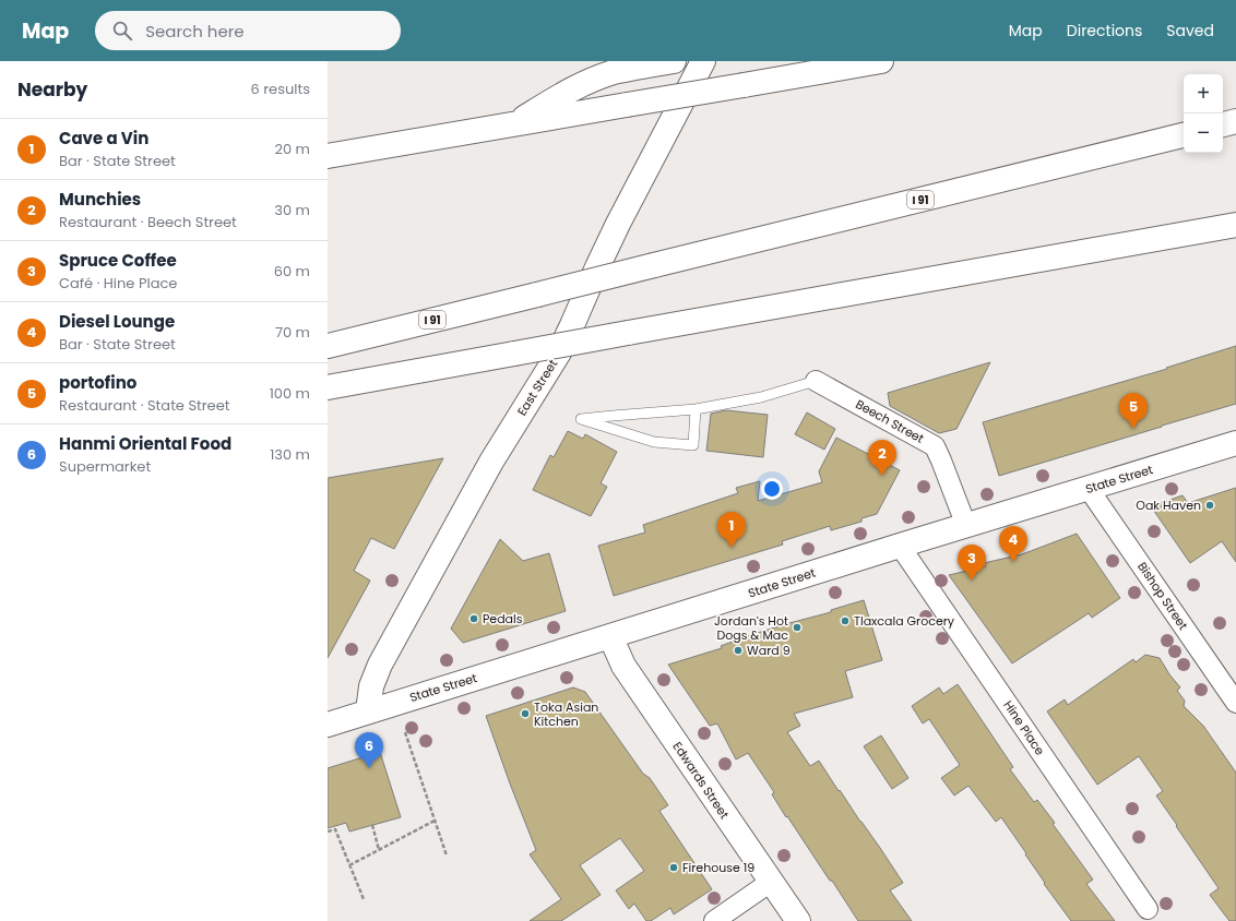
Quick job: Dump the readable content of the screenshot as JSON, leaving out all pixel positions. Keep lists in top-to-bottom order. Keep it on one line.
{"streets":{"main road":["I 91","East Street","State Street","Edwards Street"],"street":["Beech Street","Bishop Street","Hine Place"]},"crossings":[["East Street","State Street"],["Beech Street","State Street"],["State Street","Bishop Street"],["State Street","Hine Place"],["State Street","Edwards Street"]],"places":["Oak Haven","Pedals","Tlaxcala Grocery","Jordan's Hot Dogs & Mac","Ward 9","Toka Asian Kitchen","Firehouse 19"],"page":{"header":"Map","search":"Search here","nav":["Map","Directions","Saved"],"heading":["Nearby","6 results"],"map_buttons":["+","−"],"list":[{"mark":"1","name":"Cave a Vin","note":"Bar · State Street","value":"20 m"},{"mark":"2","name":"Munchies","note":"Restaurant · Beech Street","value":"30 m"},{"mark":"3","name":"Spruce Coffee","note":"Café · Hine Place","value":"60 m"},{"mark":"4","name":"Diesel Lounge","note":"Bar · State Street","value":"70 m"},{"mark":"5","name":"portofino","note":"Restaurant · State Street","value":"100 m"},{"mark":"6","name":"Hanmi Oriental Food","note":"Supermarket","value":"130 m"}],"pins":["5","2","1","4","3","6"]}}
